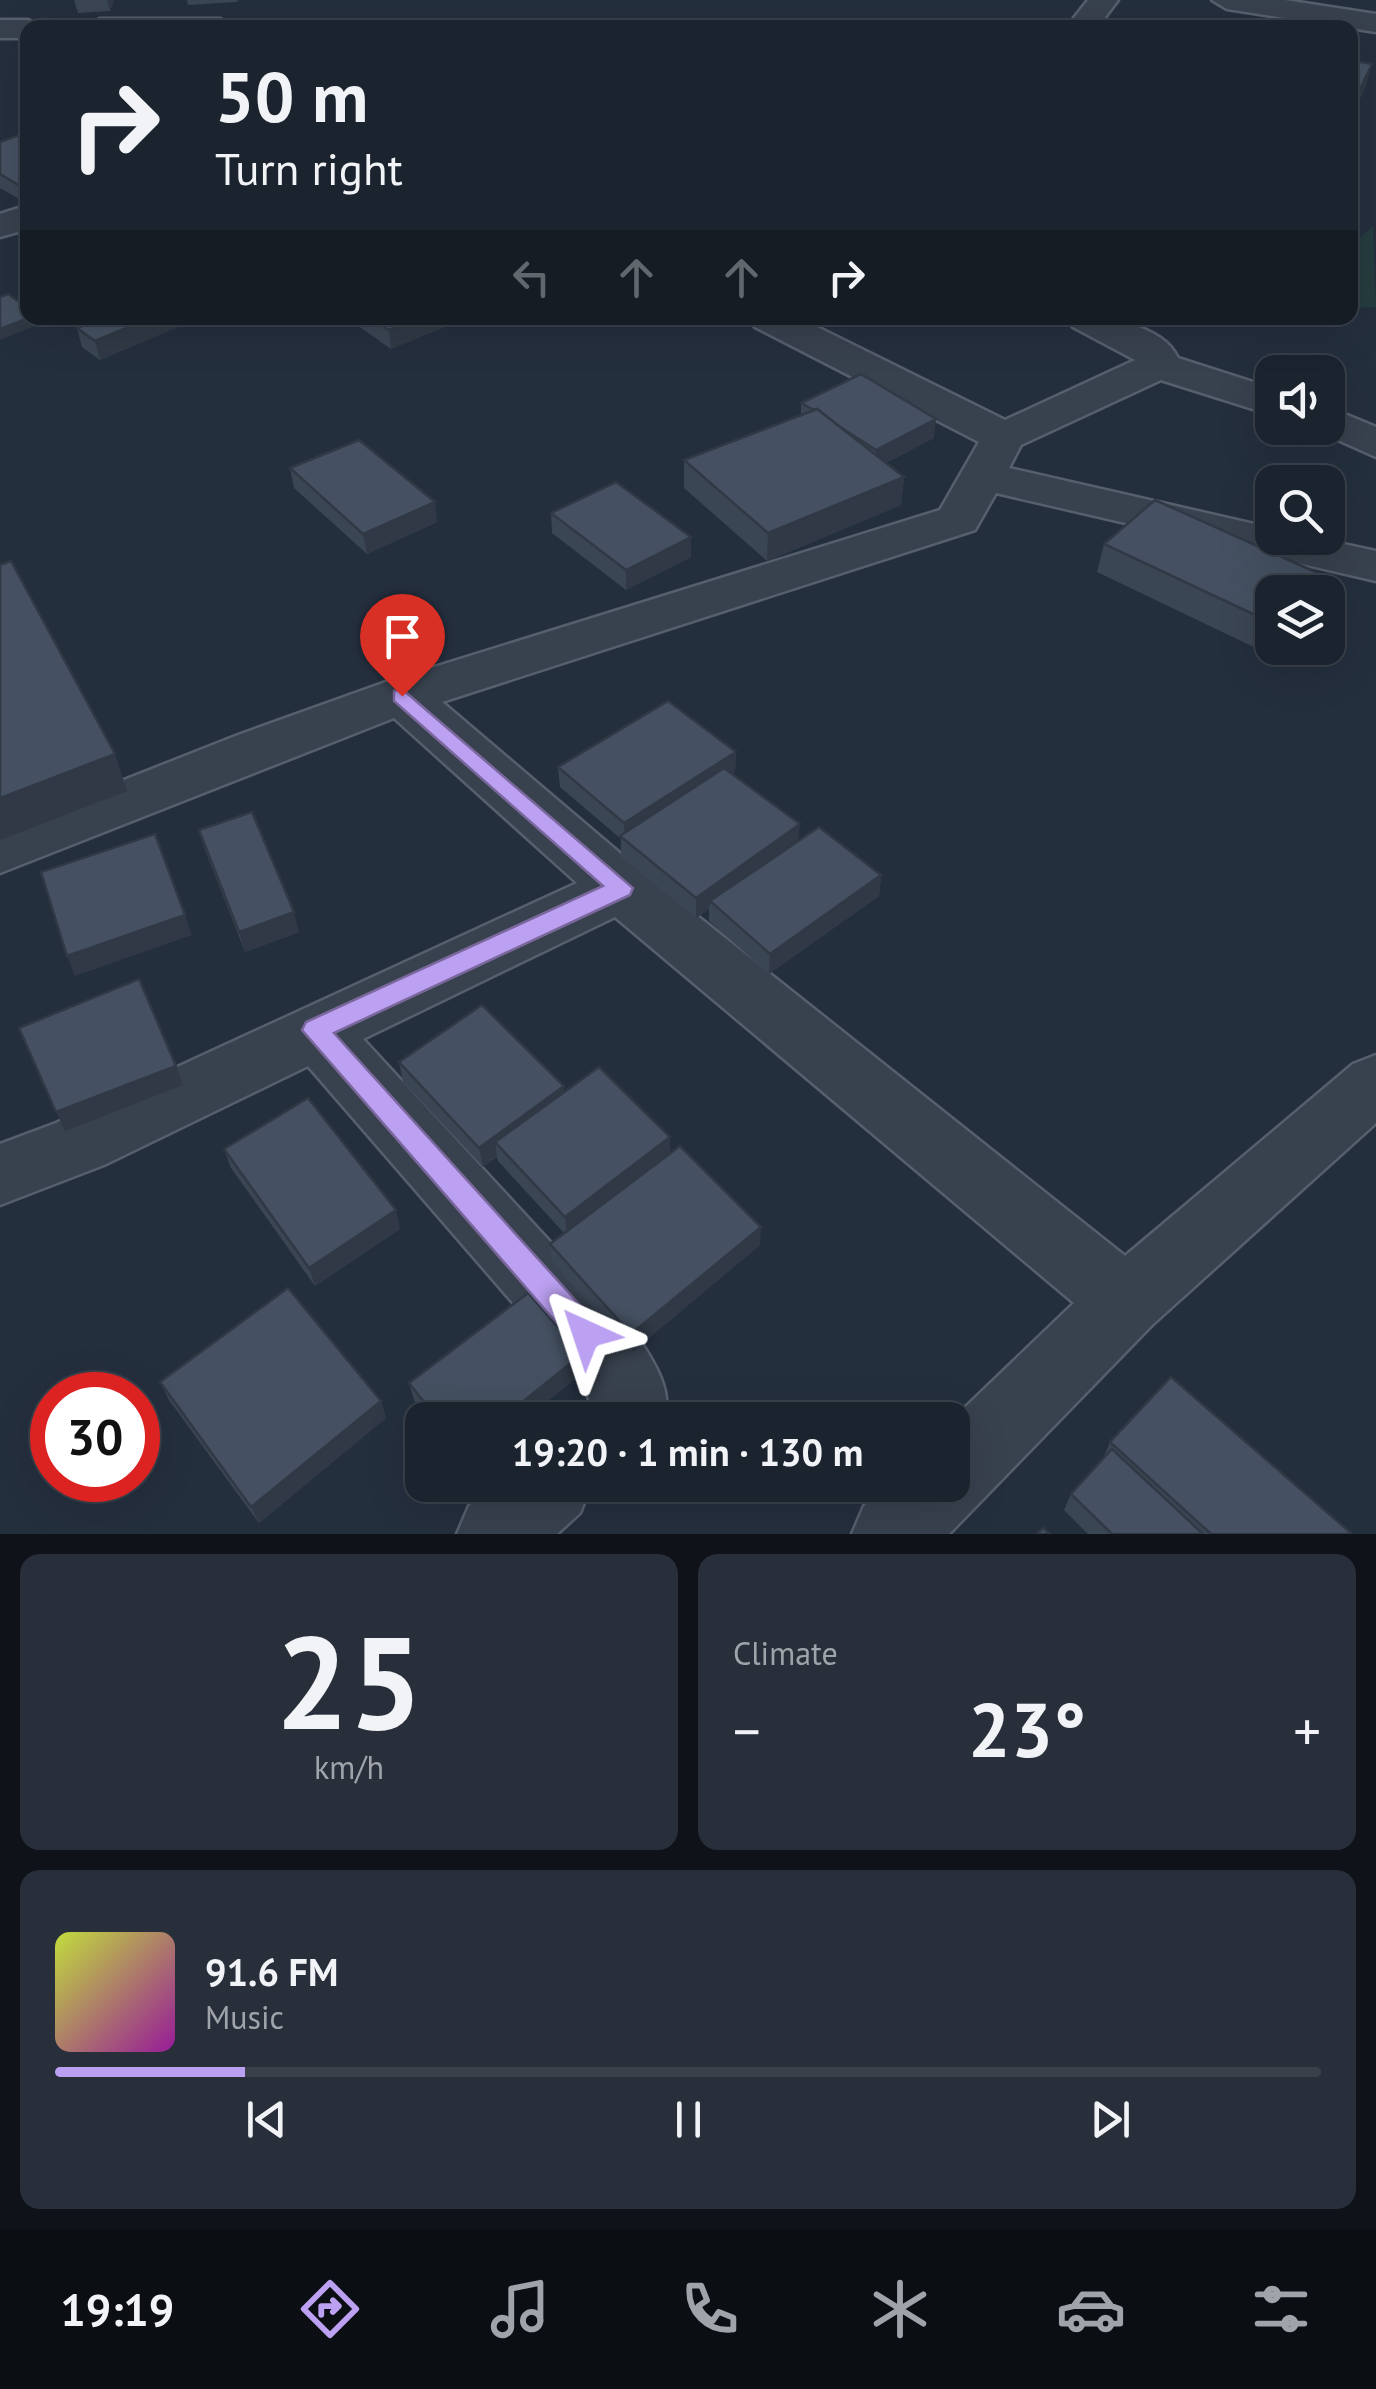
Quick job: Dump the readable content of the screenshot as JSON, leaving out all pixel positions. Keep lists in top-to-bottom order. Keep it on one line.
{"page":{"turn":["50 m","Turn right"],"limit":"30","trip":"19:20 · 1 min · 130 m","tile":[["25","km/h"],"Climate"],"heat":["−","23°","+"],"song":["91.6 FM","Music"],"tabs":"19:19"}}
